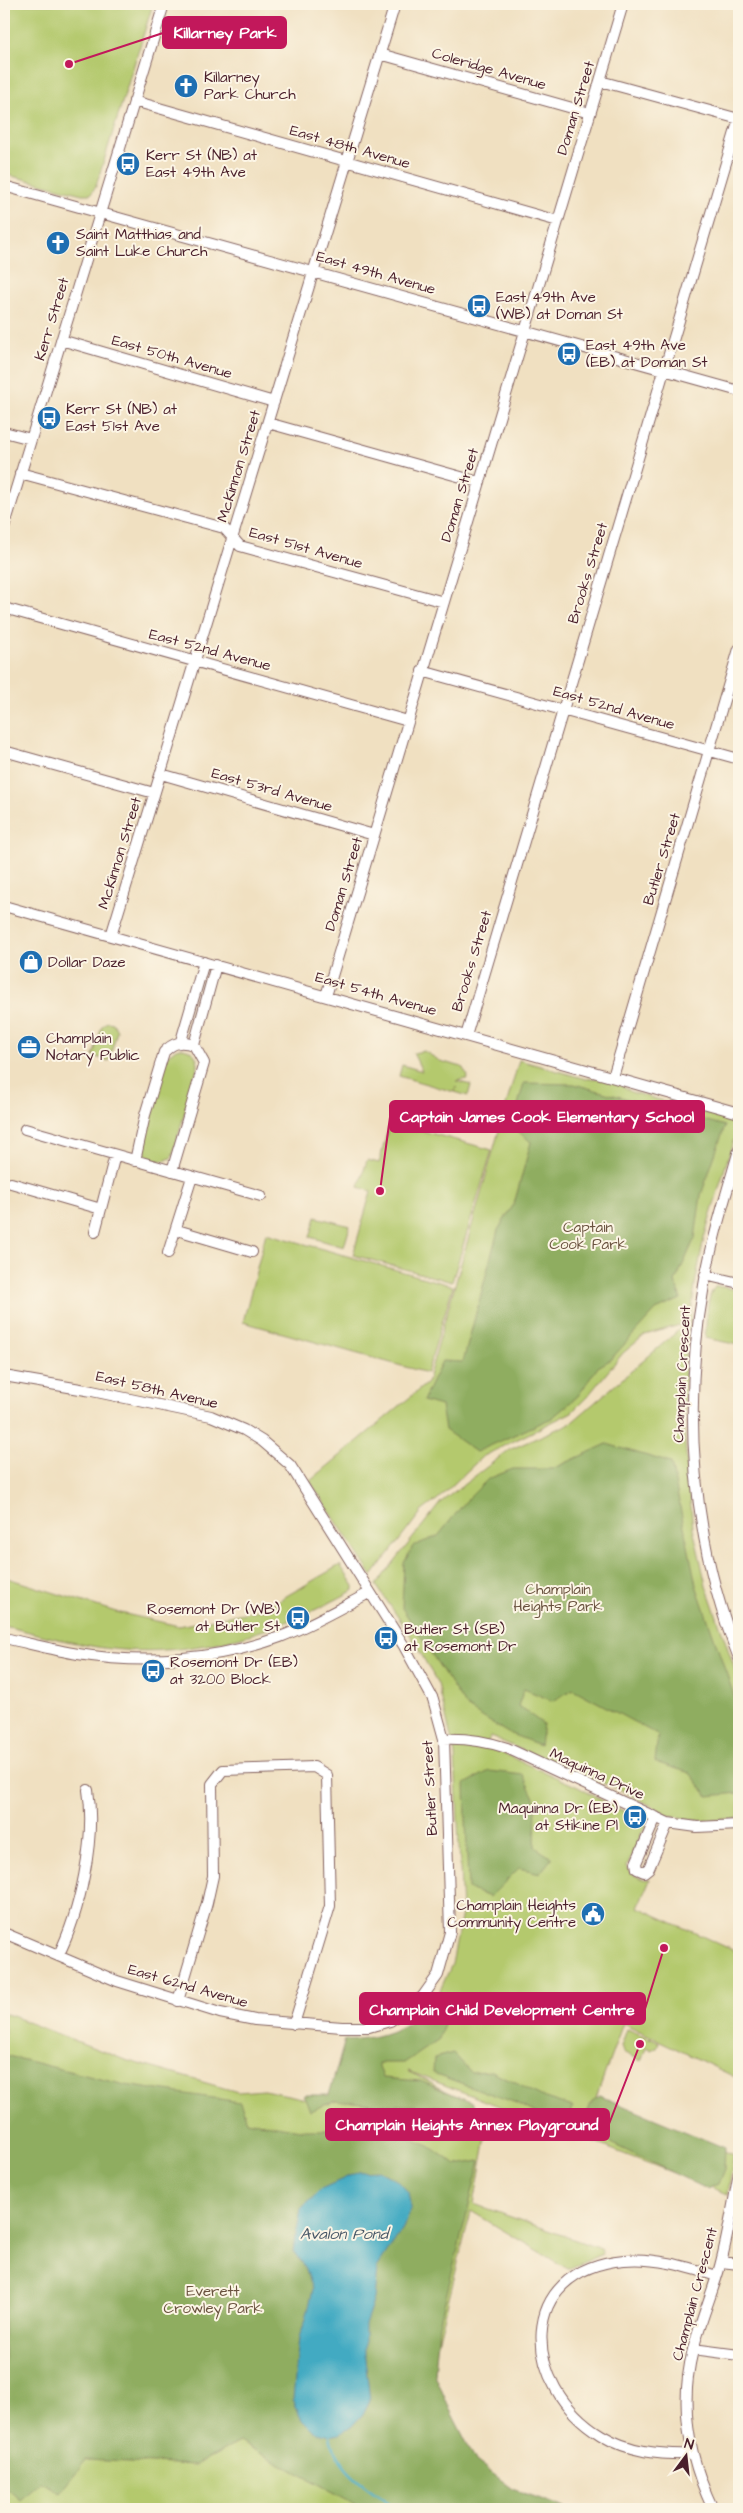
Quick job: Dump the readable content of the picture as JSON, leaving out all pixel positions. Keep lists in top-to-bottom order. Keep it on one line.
{"streets":{"street":["Coleridge Avenue","Doman Street","East 48th Avenue","East 49th Avenue","Kerr Street","East 50th Avenue","McKinnon Street","East 51st Avenue","Brooks Street","East 52nd Avenue","East 53rd Avenue","Butler Street","East 54th Avenue","Champlain Crescent","East 58th Avenue","Maquinna Drive","East 62nd Avenue"]},"crossings":[["Coleridge Avenue","Doman Street"],["Coleridge Avenue","McKinnon Street"],["Doman Street","East 48th Avenue"],["Doman Street","East 49th Avenue"],["Doman Street","East 51st Avenue"],["Doman Street","East 52nd Avenue"],["Doman Street","East 53rd Avenue"],["Doman Street","East 54th Avenue"],["East 48th Avenue","Kerr Street"],["East 48th Avenue","McKinnon Street"],["East 49th Avenue","Kerr Street"],["East 49th Avenue","McKinnon Street"],["East 49th Avenue","Brooks Street"],["Kerr Street","East 50th Avenue"],["Kerr Street","East 51st Avenue"],["East 50th Avenue","McKinnon Street"],["McKinnon Street","East 51st Avenue"],["McKinnon Street","East 52nd Avenue"],["McKinnon Street","East 53rd Avenue"],["McKinnon Street","East 54th Avenue"],["Brooks Street","East 52nd Avenue"],["Brooks Street","East 54th Avenue"],["East 52nd Avenue","Butler Street"],["Butler Street","East 54th Avenue"],["Butler Street","East 58th Avenue"],["Butler Street","Maquinna Drive"],["Butler Street","East 62nd Avenue"]],"water":["Avalon Pond"],"parks":["Captain Cook Park","Champlain Heights Park","Everett Crowley Park"],"places":{"other":["Killarney Park","Captain James Cook Elementary School","Champlain Child Development Centre","Champlain Heights Annex Playground"],"church":["Killarney Park Church","Saint Matthias and Saint Luke Church"],"bus stop":["Kerr St (NB) at East 49th Ave","East 49th Ave (WB) at Doman St","East 49th Ave (EB) at Doman St","Kerr St (NB) at East 51st Ave","Rosemont Dr (WB) at Butler St","Butler St (SB) at Rosemont Dr","Rosemont Dr (EB) at 3200 Block","Maquinna Dr (EB) at Stikine Pl"],"shop":["Dollar Daze"],"office":["Champlain Notary Public"],"public building":["Champlain Heights Community Centre"]},"north":"top"}
